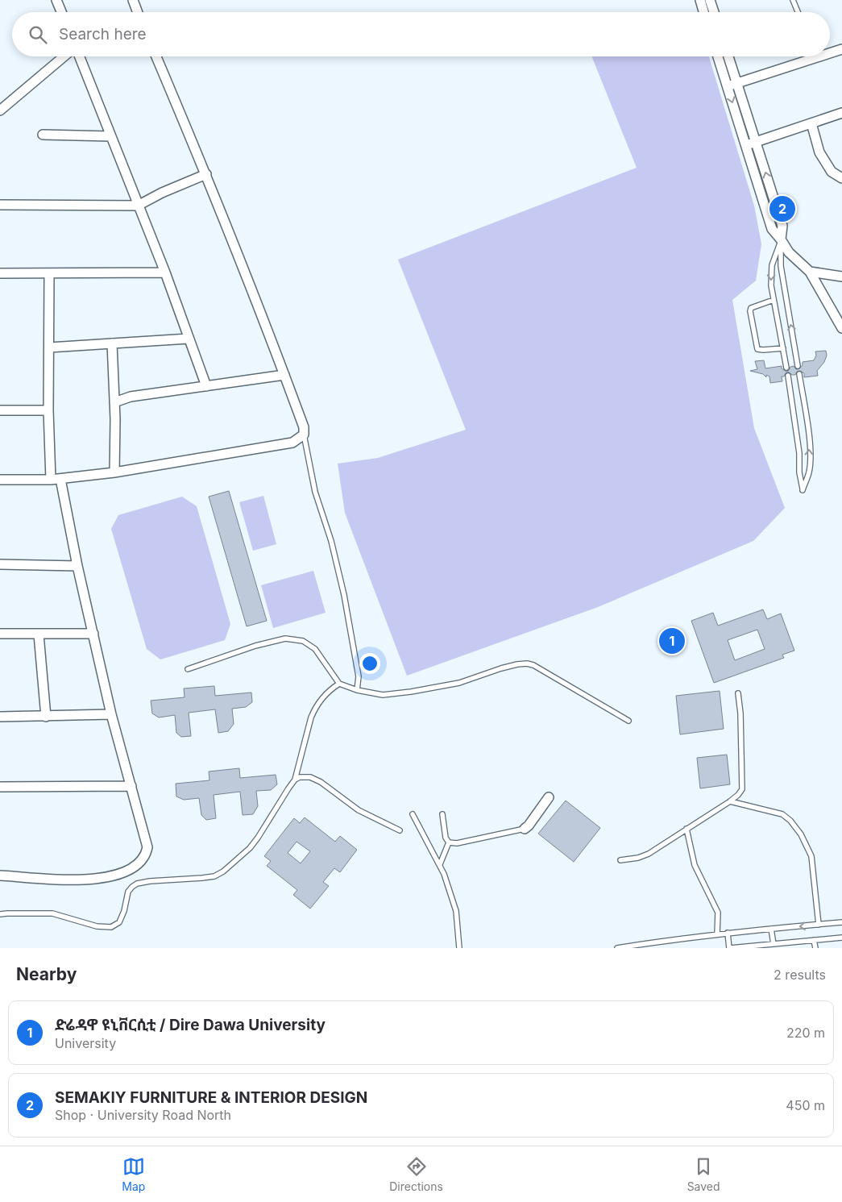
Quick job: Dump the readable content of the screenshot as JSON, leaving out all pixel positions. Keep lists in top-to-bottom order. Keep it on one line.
{"page":{"search":"Search here","pins":["2","1"],"heading":["Nearby","2 results"],"list":[{"mark":"1","name":"ድሬዳዋ ዩኒቨርሲቲ / Dire Dawa University","note":"University","value":"220 m"},{"mark":"2","name":"SEMAKIY FURNITURE & INTERIOR DESIGN","note":"Shop · University Road North","value":"450 m"}],"nav":["Map","Directions","Saved"]}}
